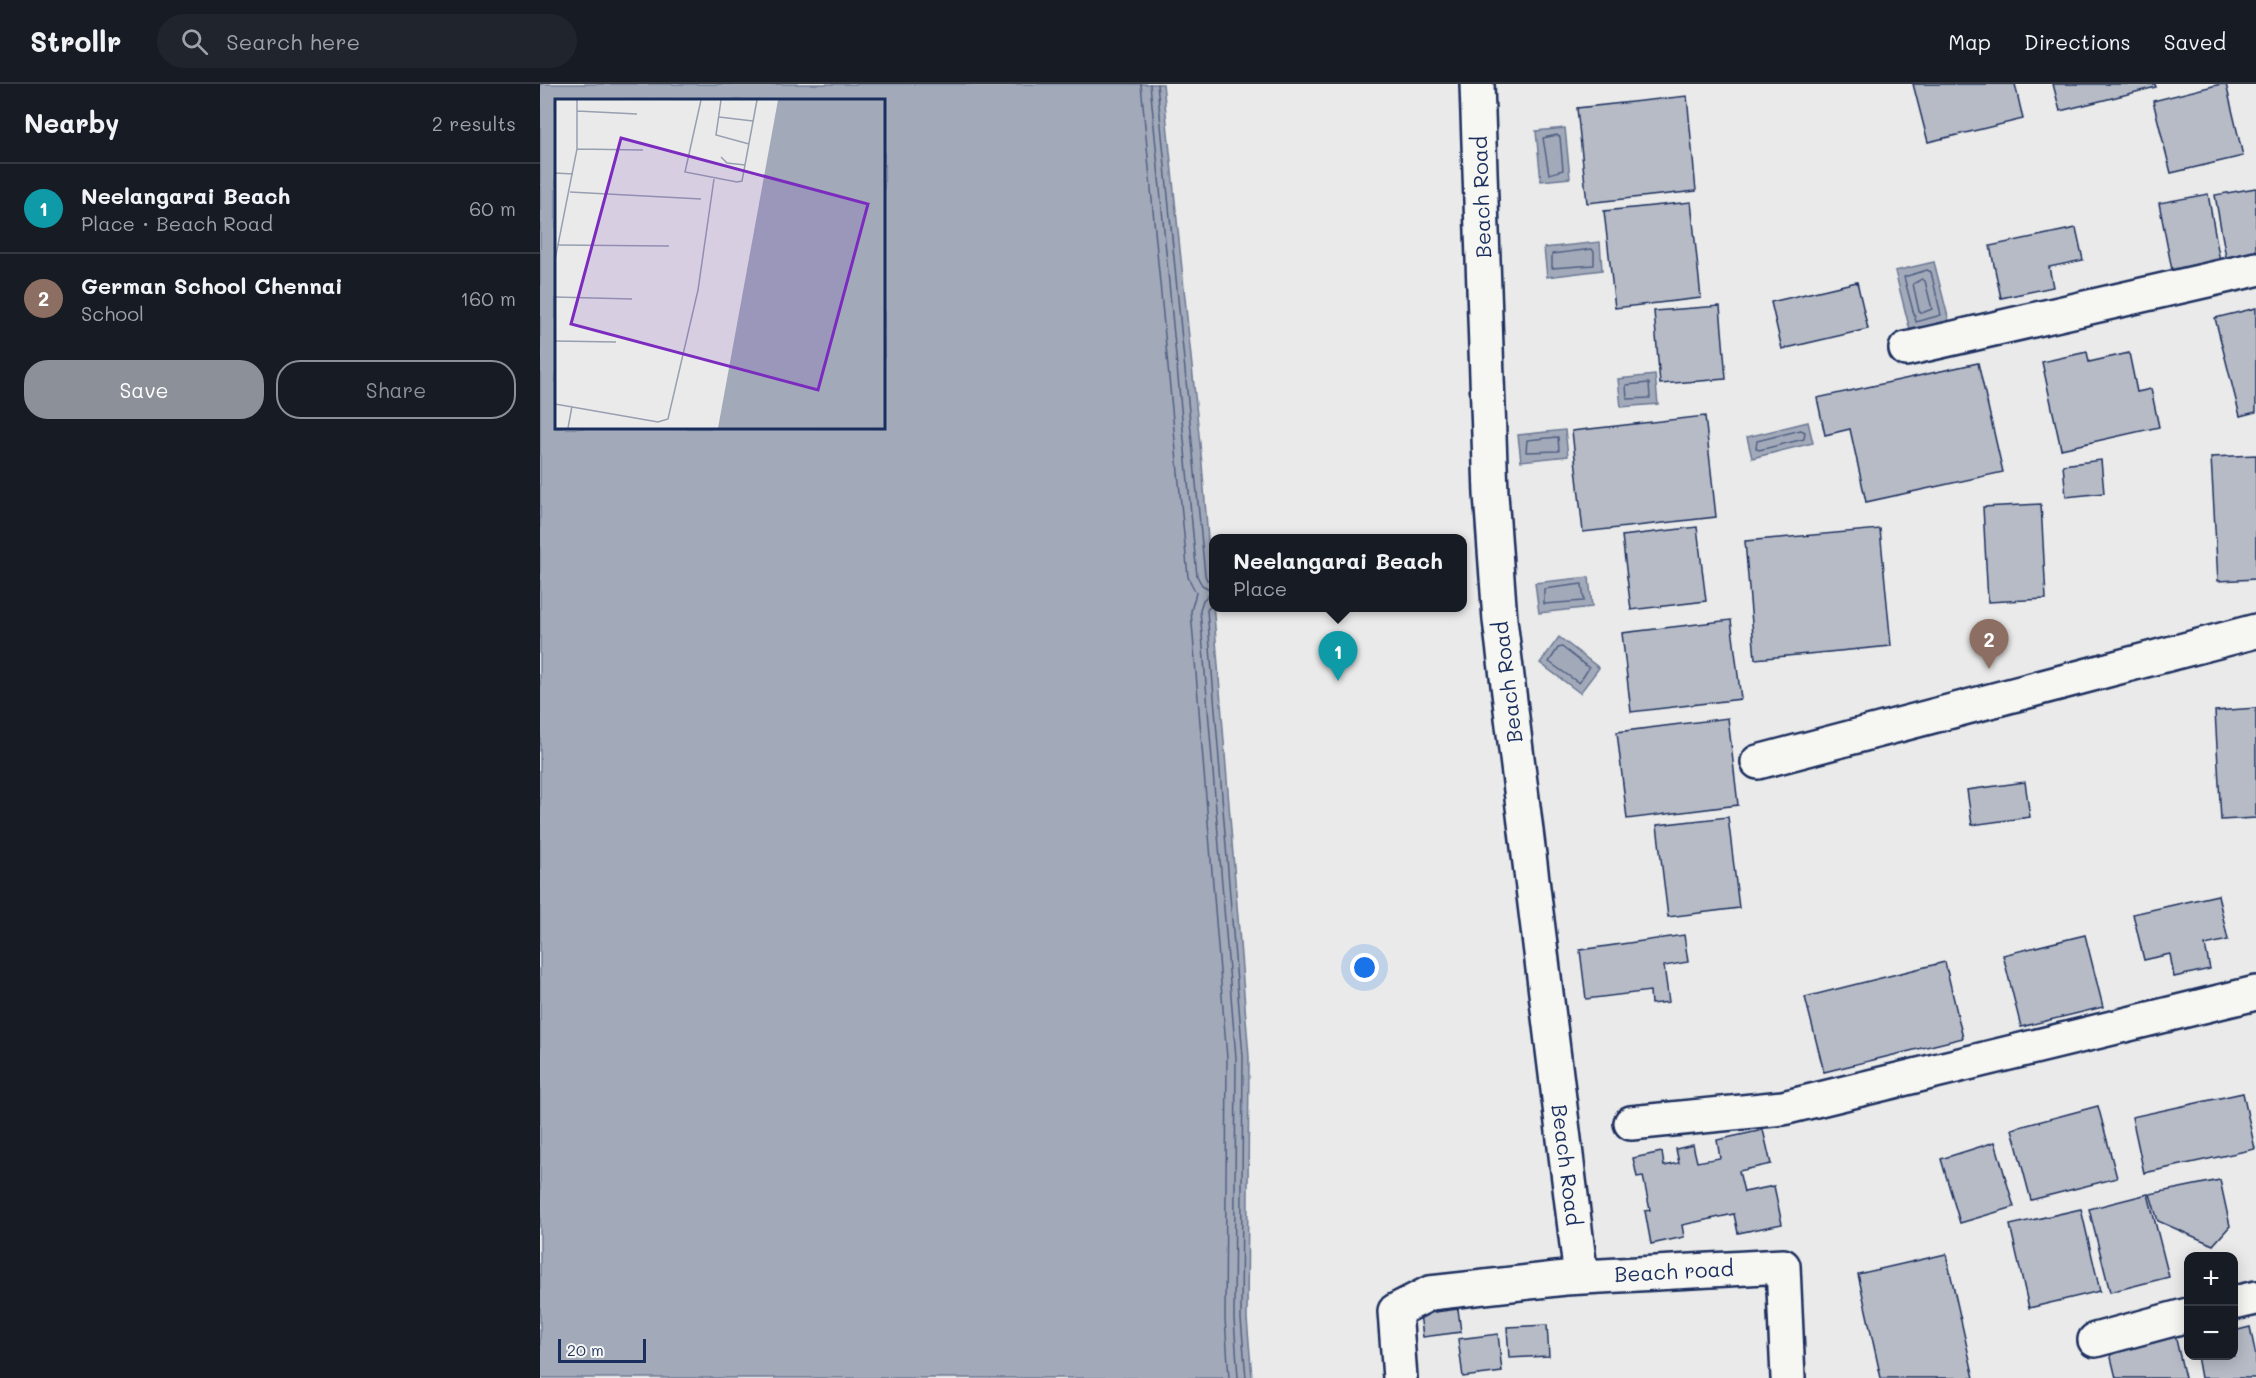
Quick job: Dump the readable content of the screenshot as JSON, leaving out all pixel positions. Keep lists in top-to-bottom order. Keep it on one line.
{"streets":{"street":["Beach Road","Beach road"]},"crossings":[["Beach Road","Beach road"]],"scale_bar":"20 m","page":{"header":"Strollr","search":"Search here","nav":["Map","Directions","Saved"],"heading":["Nearby","2 results"],"list":[{"mark":"1","name":"Neelangarai Beach","note":"Place · Beach Road","value":"60 m"},{"mark":"2","name":"German School Chennai","note":"School","value":"160 m"}],"buttons":["Save","Share"],"popup":["Neelangarai Beach","Place"],"pins":["2","1"],"map_buttons":["+","−"],"scale":"20 m"}}
